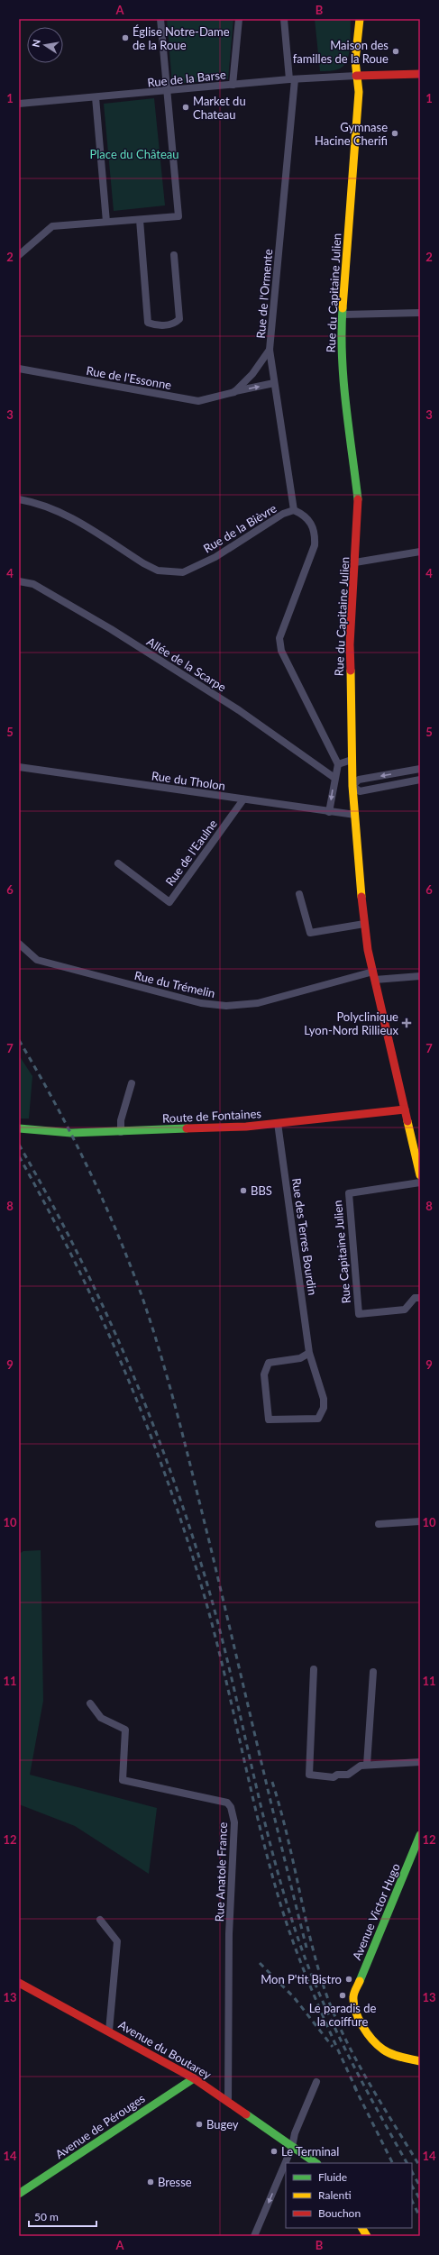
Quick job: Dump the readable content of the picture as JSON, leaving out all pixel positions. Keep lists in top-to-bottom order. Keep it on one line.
{"streets":{"street":["Rue de la Barse","Rue du Capitaine Julien","Rue de l'Ormente","Rue de l'Essonne","Rue de la Bièvre","Allée de la Scarpe","Rue du Tholon","Rue de l'Eaulne","Rue du Trémelin","Route de Fontaines","Rue des Terres Bourdin","Rue Capitaine Julien","Rue Anatole France","Avenue Victor Hugo","Avenue du Boutarey","Avenue de Pérouges"]},"crossings":[["Rue de la Barse","Rue du Capitaine Julien"],["Rue de la Barse","Rue de l'Ormente"],["Rue du Capitaine Julien","Rue du Tholon"],["Rue du Capitaine Julien","Rue du Trémelin"],["Rue du Capitaine Julien","Route de Fontaines"],["Rue de l'Ormente","Rue de l'Essonne"],["Rue de l'Ormente","Rue de la Bièvre"],["Rue du Tholon","Rue de l'Eaulne"],["Route de Fontaines","Rue des Terres Bourdin"],["Rue Anatole France","Avenue du Boutarey"],["Avenue du Boutarey","Avenue de Pérouges"]],"parks":["Place du Château"],"places":{"other":["Église Notre-Dame de la Roue","Maison des familles de la Roue","Market du Chateau","Gymnase Hacine Cherifi","BBS","Mon P'tit Bistro","Le paradis de la coiffure","Bugey","Le Terminal","Bresse"],"health":["Polyclinique Lyon-Nord Rillieux"]},"legend":["Fluide","Ralenti","Bouchon"],"scale_bar":"50 m","north":"left","grid":{"columns":["A","B"],"rows":["1","2","3","4","5","6","7","8","9","10","11","12","13","14"]}}
